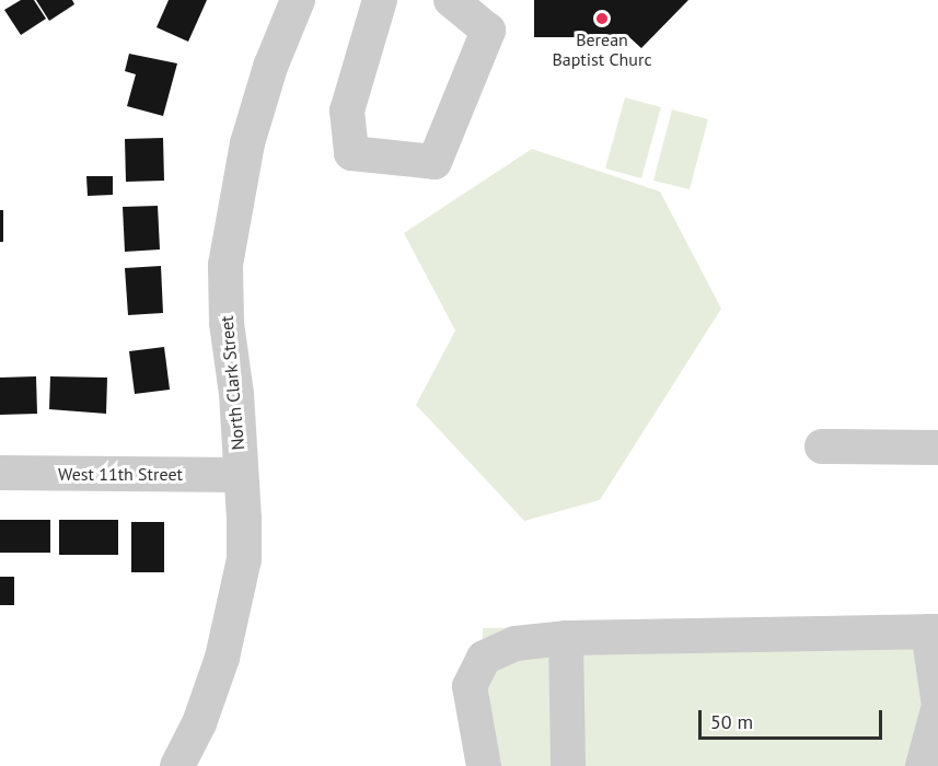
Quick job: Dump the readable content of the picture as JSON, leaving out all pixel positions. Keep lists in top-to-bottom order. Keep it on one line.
{"streets":{"street":["North Clark Street","West 11th Street"]},"crossings":[["North Clark Street","West 11th Street"]],"places":["Berean Baptist Churc"],"scale_bar":"50 m"}
